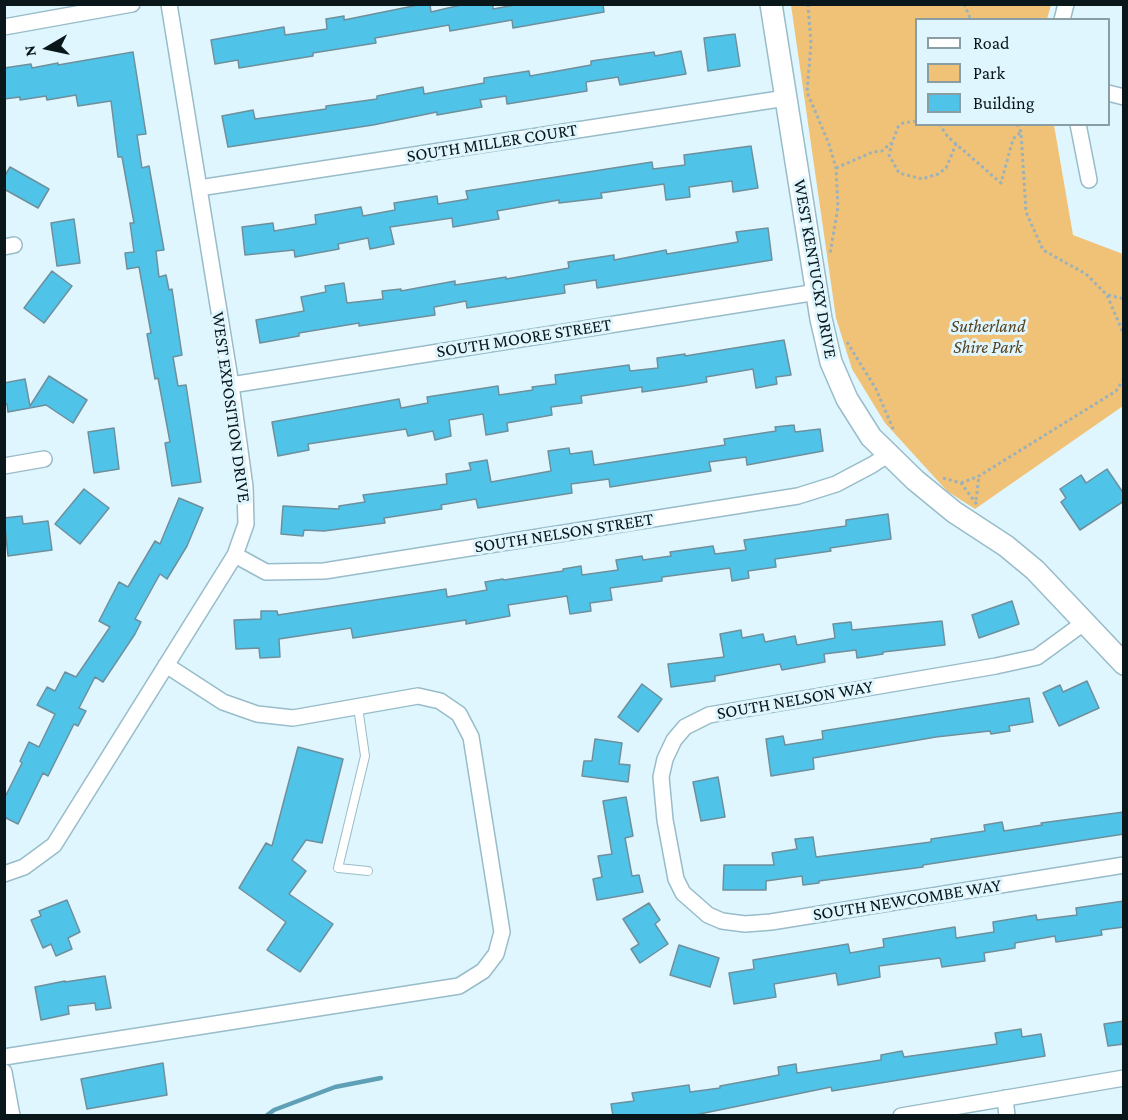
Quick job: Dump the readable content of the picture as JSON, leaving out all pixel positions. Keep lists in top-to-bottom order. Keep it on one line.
{"streets":{"street":["SOUTH MILLER COURT","WEST KENTUCKY DRIVE","SOUTH MOORE STREET","WEST EXPOSITION DRIVE","SOUTH NELSON STREET","SOUTH NELSON WAY","SOUTH NEWCOMBE WAY"]},"crossings":[["SOUTH MILLER COURT","WEST KENTUCKY DRIVE"],["SOUTH MILLER COURT","WEST EXPOSITION DRIVE"],["WEST KENTUCKY DRIVE","SOUTH MOORE STREET"],["WEST KENTUCKY DRIVE","SOUTH NELSON STREET"],["WEST KENTUCKY DRIVE","SOUTH NELSON WAY"],["SOUTH MOORE STREET","WEST EXPOSITION DRIVE"],["WEST EXPOSITION DRIVE","SOUTH NELSON STREET"],["SOUTH NELSON WAY","SOUTH NEWCOMBE WAY"]],"parks":["Sutherland Shire Park"],"legend":["Road","Park","Building"],"north":"left"}
